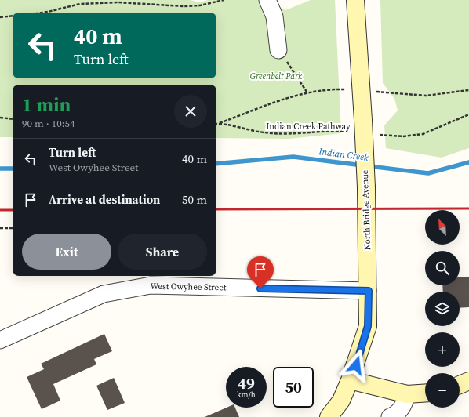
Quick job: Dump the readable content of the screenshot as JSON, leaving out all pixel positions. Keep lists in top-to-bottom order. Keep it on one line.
{"streets":{"main road":["North Bridge Avenue"],"street":["West Owyhee Street"],"path":["Indian Creek Pathway"]},"crossings":[["North Bridge Avenue","West Owyhee Street"]],"water":["Indian Creek"],"parks":["Greenbelt Park"],"north":"top left","page":{"turn":["40 m","Turn left"],"heading":["1 min","90 m · 10:54"],"list":[{"name":"Turn left","note":"West Owyhee Street","value":"40 m"},{"name":"Arrive at destination","value":"50 m"}],"map_buttons":["+","−"],"buttons":["Exit","Share"],"speed":"49 km/h","limit":"50"}}
